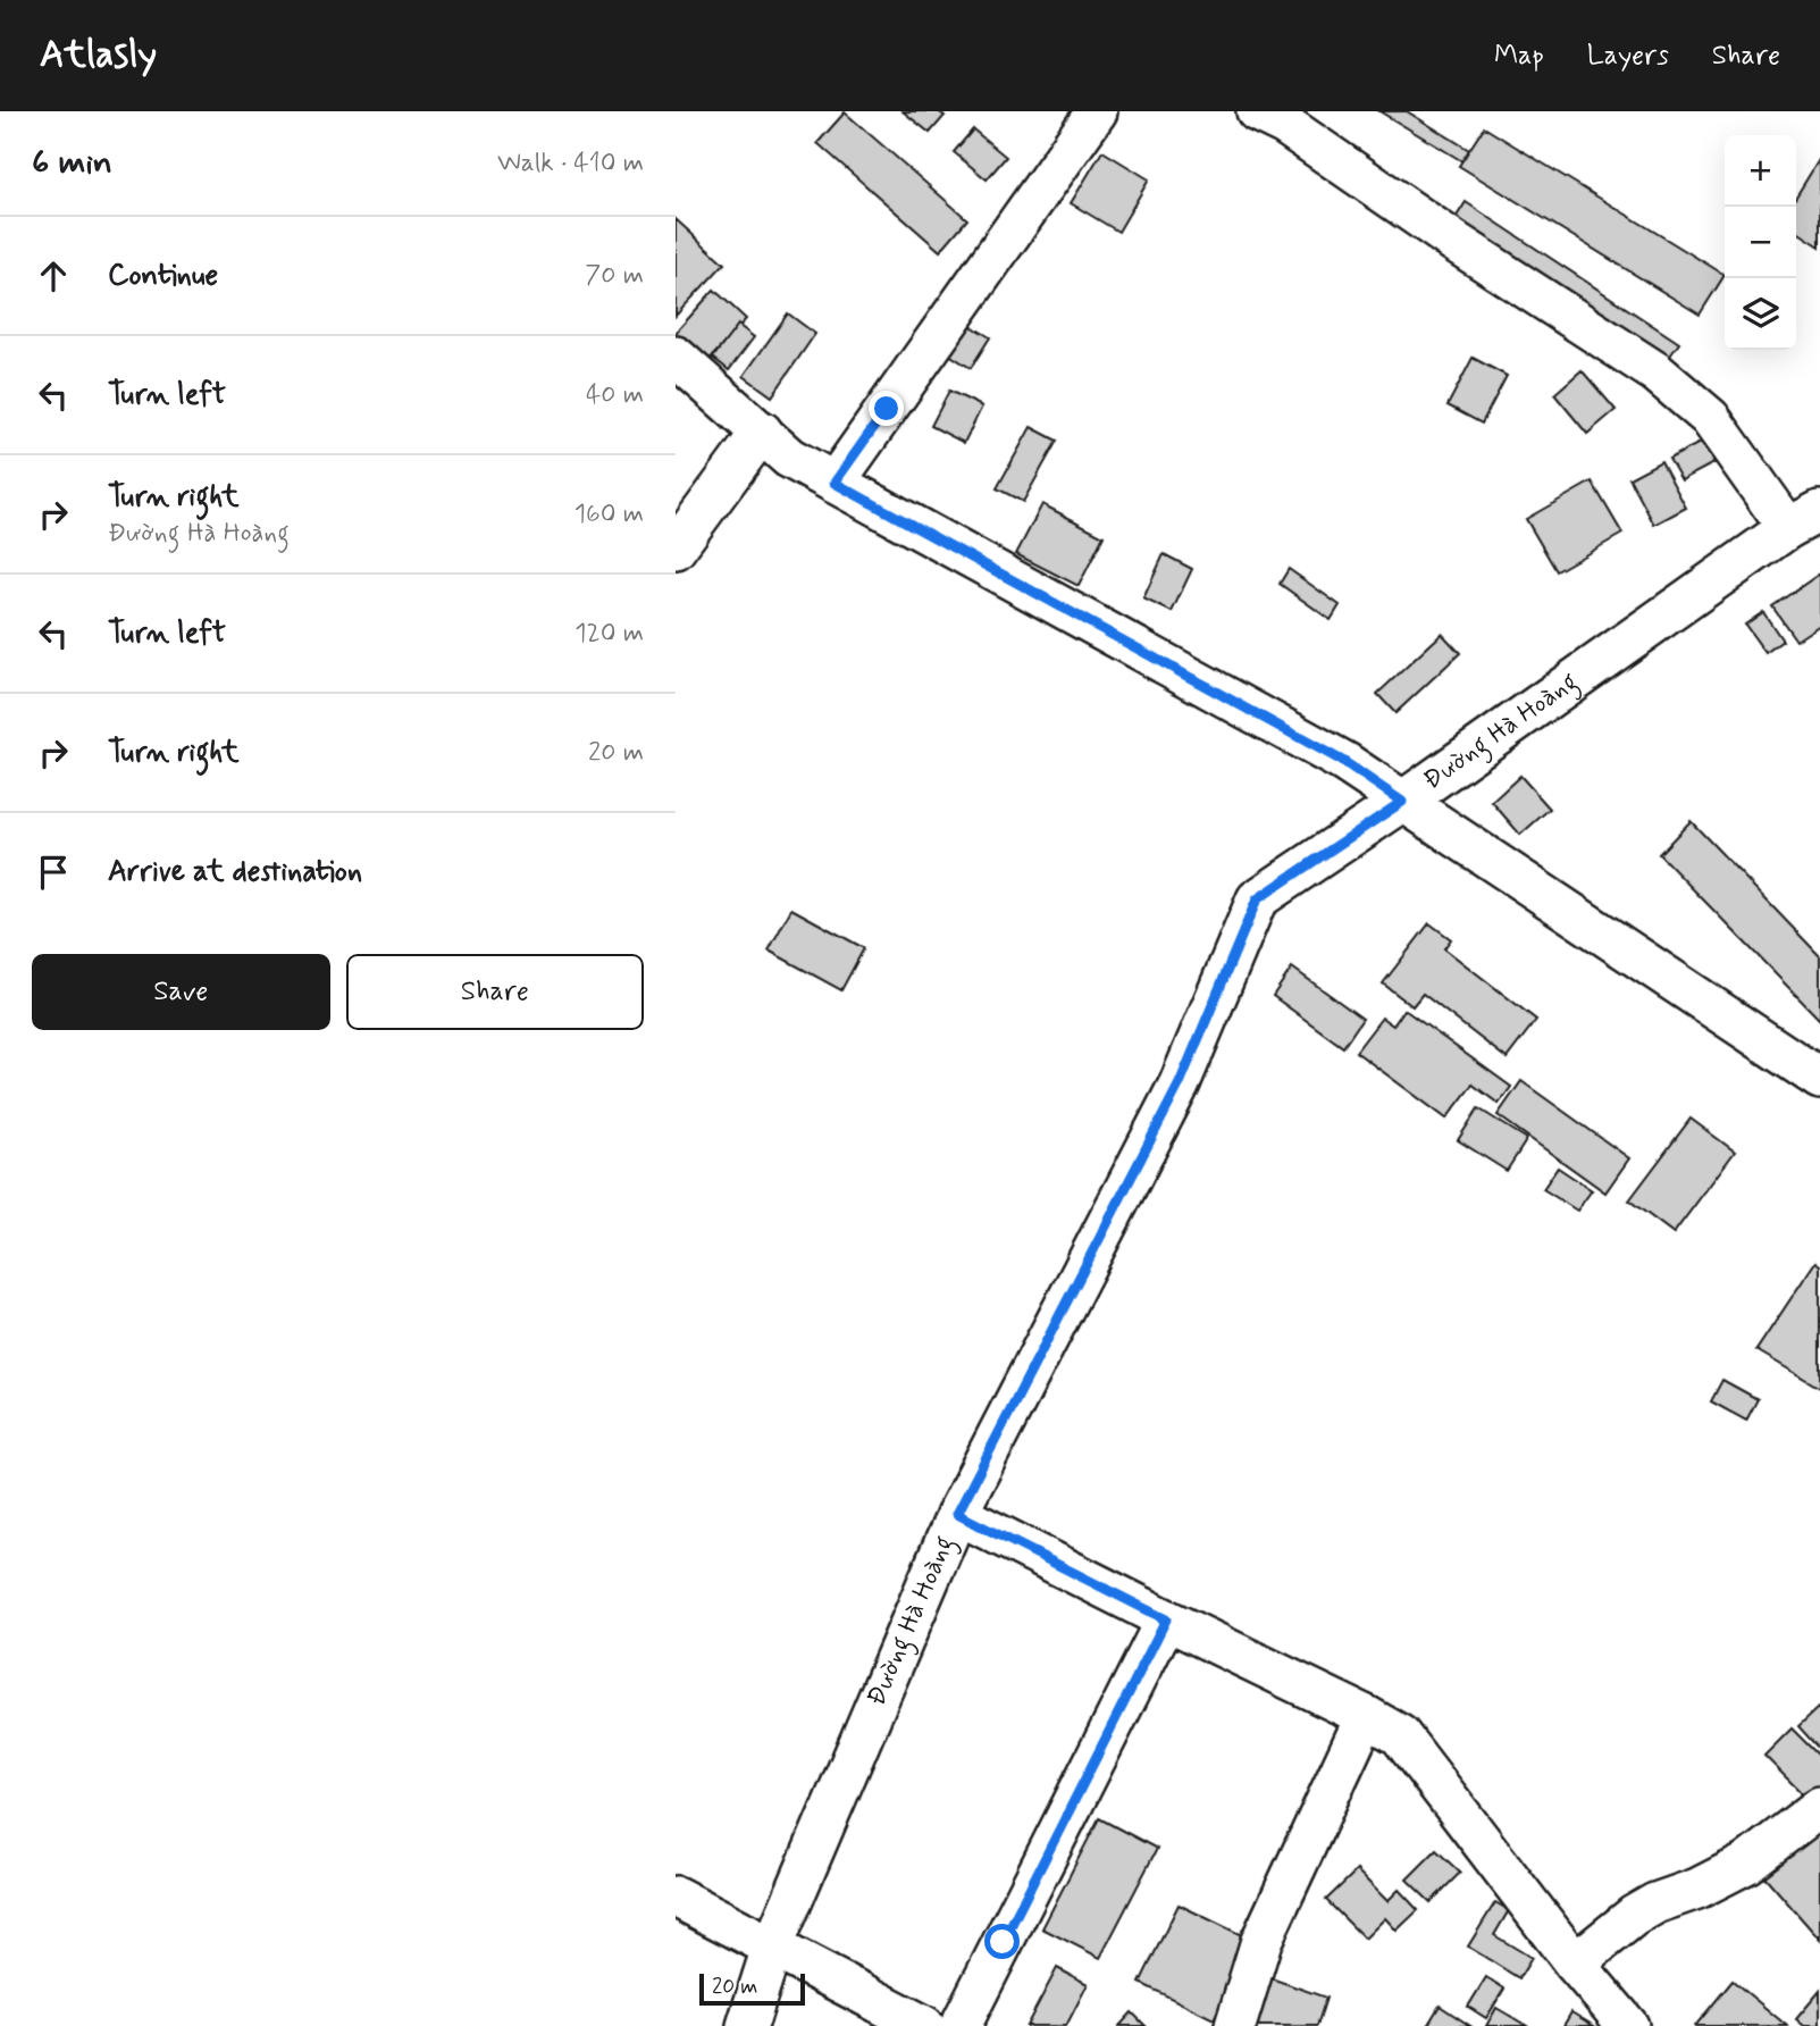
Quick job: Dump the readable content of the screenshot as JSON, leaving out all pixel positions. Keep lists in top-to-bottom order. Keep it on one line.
{"streets":{"street":["Đường Hà Hoàng"]},"scale_bar":"20 m","page":{"header":"Atlasly","nav":["Map","Layers","Share"],"heading":["6 min","Walk · 410 m"],"map_buttons":["+","−"],"list":[["Continue","70 m"],["Turn left","40 m"],["Turn right","Đường Hà Hoàng","160 m"],["Turn left","120 m"],["Turn right","20 m"],"Arrive at destination"],"buttons":["Save","Share"],"scale":"20 m"}}
